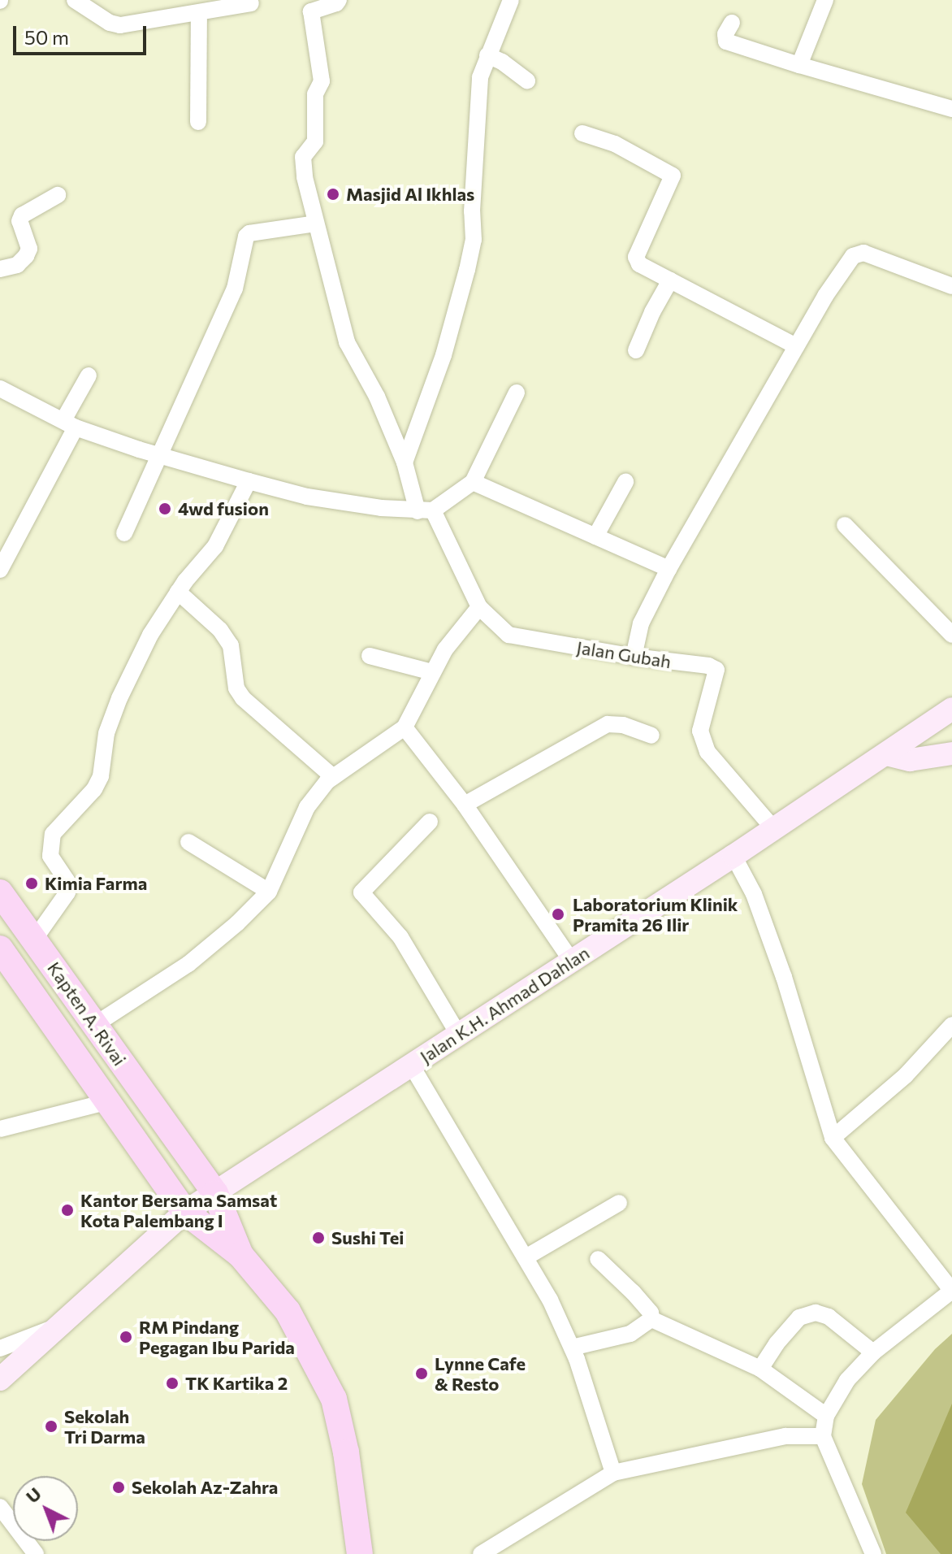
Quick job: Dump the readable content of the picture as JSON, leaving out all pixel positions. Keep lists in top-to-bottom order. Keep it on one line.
{"streets":{"main road":["Jalan K.H. Ahmad Dahlan","Kapten A. Rivai"],"street":["Jalan Gubah"]},"crossings":[["Jalan Gubah","Jalan K.H. Ahmad Dahlan"],["Jalan K.H. Ahmad Dahlan","Kapten A. Rivai"]],"places":["Masjid Al Ikhlas","4wd fusion","Kimia Farma","Laboratorium Klinik Pramita 26 Ilir","Kantor Bersama Samsat Kota Palembang I","Sushi Tei","RM Pindang Pegagan Ibu Parida","Lynne Cafe & Resto","TK Kartika 2","Sekolah Tri Darma","Sekolah Az-Zahra"],"scale_bar":"50 m","north":"top left"}
